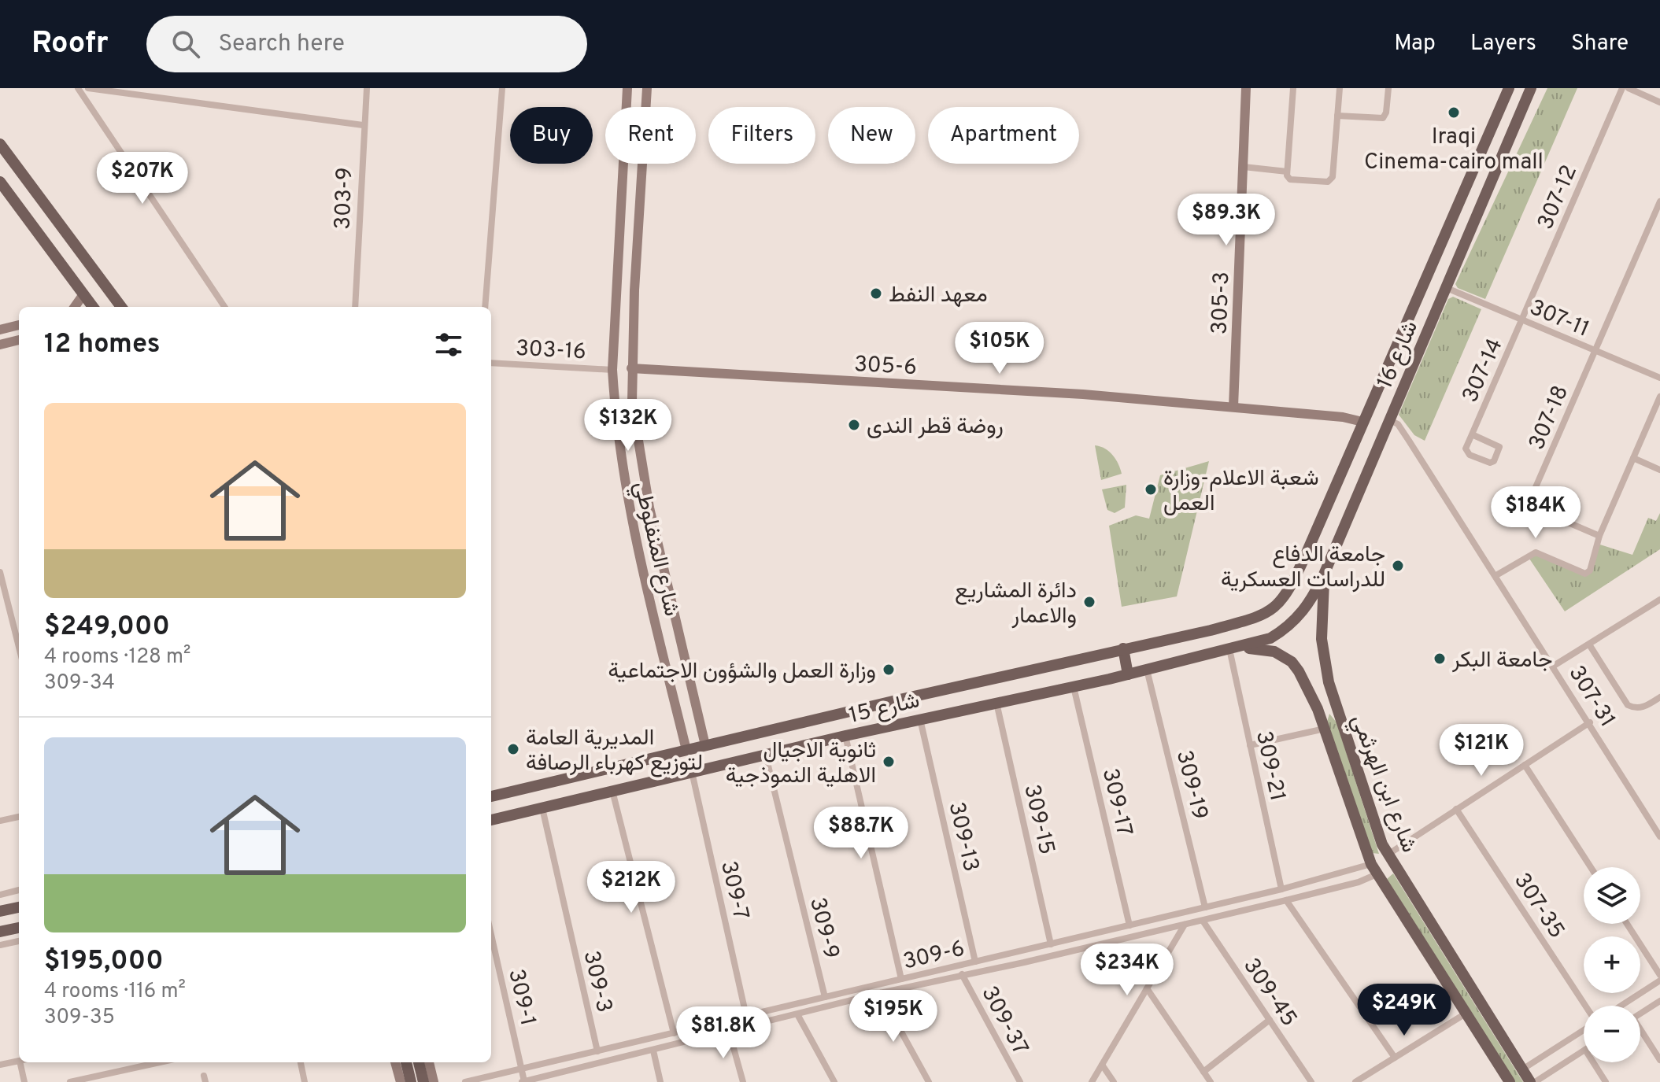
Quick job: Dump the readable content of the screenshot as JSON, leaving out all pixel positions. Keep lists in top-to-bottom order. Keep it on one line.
{"streets":{"main road":["شارع 16","شارع 15","شارع ابن الهرثمي"],"street":["307-12","303-9","305-3","307-11","303-16","305-6","307-14","307-18","شارع المنفلوطي","307-31","309-21","309-19","309-17","309-15","309-13","309-7","307-35","309-9","309-6","309-3","309-45","309-1","309-37"]},"crossings":[["307-12","307-11"],["307-12","307-14"],["305-3","305-6"],["307-11","شارع 16"],["307-11","307-14"],["307-11","307-18"],["303-16","شارع المنفلوطي"],["شارع 16","305-6"],["شارع 16","307-31"],["شارع 16","شارع 15"],["شارع 16","شارع ابن الهرثمي"],["305-6","شارع المنفلوطي"],["شارع المنفلوطي","شارع 15"],["شارع 15","309-21"],["شارع 15","شارع ابن الهرثمي"],["شارع 15","309-19"],["شارع 15","309-17"],["شارع 15","309-15"],["شارع 15","309-13"],["شارع 15","309-7"],["شارع 15","309-9"],["شارع 15","309-3"],["309-21","شارع ابن الهرثمي"],["309-21","309-6"],["شارع ابن الهرثمي","309-6"],["309-19","309-6"],["309-17","309-6"],["309-15","309-6"],["309-13","309-6"],["309-7","309-6"],["309-9","309-6"],["309-6","309-3"],["309-6","309-45"],["309-6","309-1"],["309-6","309-37"]],"places":["Iraqi Cinema-cairo mall","معهد النفط","روضة قطر الندى","شعبة الاعلام-وزارة العمل","جامعة الدفاع للدراسات العسكرية","دائرة المشاريع والاعمار","جامعة البكر","وزارة العمل والشؤون الاجتماعية","المديرية العامة لتوزيع كهرباء الرصافة","ثانوية الاجيال الاهلية النموذجية"],"page":{"header":"Roofr","search":"Search here","nav":["Map","Layers","Share"],"chip":["Buy","Rent","Filters","New","Apartment"],"price":["$207K","$89.3K","$105K","$132K","$184K","$121K","$88.7K","$212K","$234K","$249K","$195K","$81.8K"],"heading":"12 homes","list":[{"name":"$249,000","note":"4 rooms · 128 m² · 309-34"},{"name":"$195,000","note":"4 rooms · 116 m² · 309-35"}],"map_buttons":["+","−"]}}
